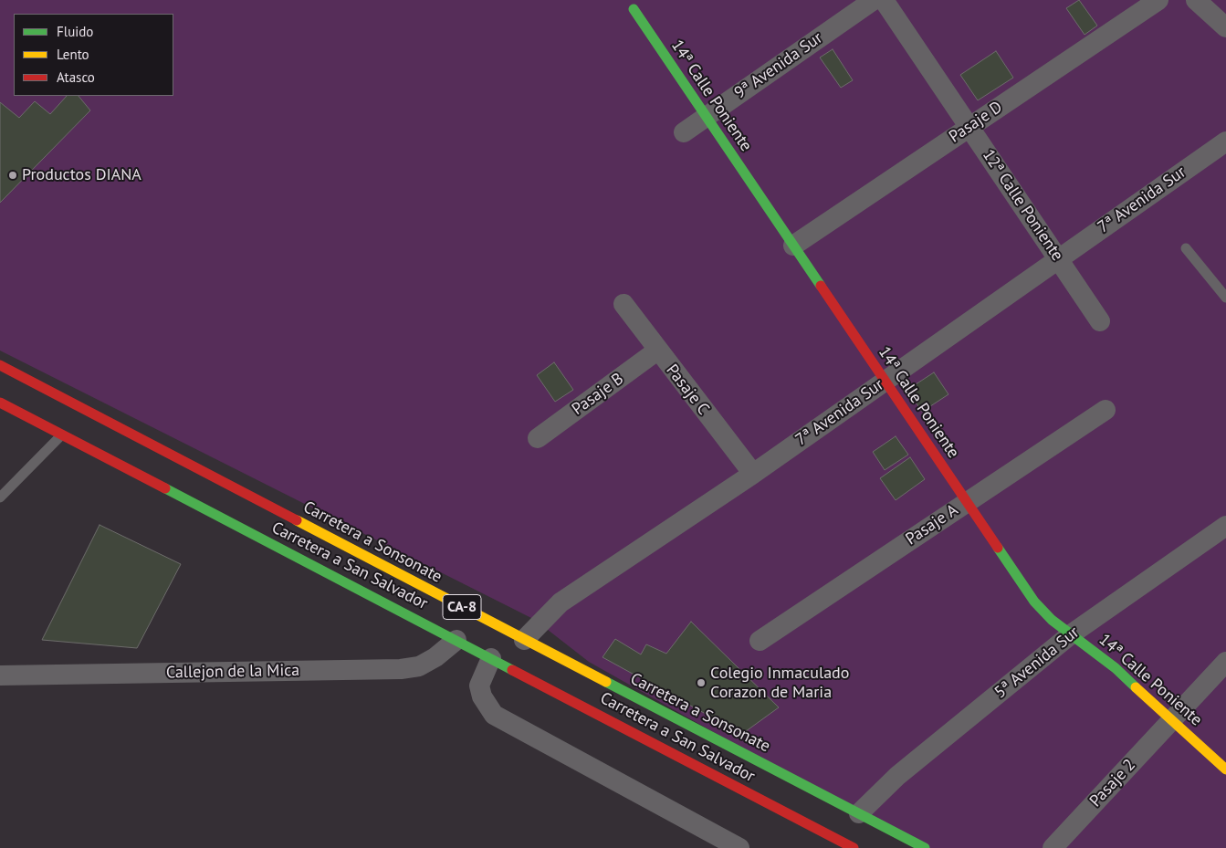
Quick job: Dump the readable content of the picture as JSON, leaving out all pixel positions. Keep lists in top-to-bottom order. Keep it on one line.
{"streets":{"main road":["14ª Calle Poniente","Carretera a Sonsonate","Carretera a San Salvador","CA-8"],"street":["9ª Avenida Sur","Pasaje D","7ª Avenida Sur","12ª Calle Poniente","Pasaje C","Pasaje B","Pasaje A","5ª Avenida Sur","Callejon de la Mica","Pasaje 2"]},"crossings":[["9ª Avenida Sur","14ª Calle Poniente"],["14ª Calle Poniente","Pasaje D"],["14ª Calle Poniente","7ª Avenida Sur"],["14ª Calle Poniente","Pasaje A"],["14ª Calle Poniente","5ª Avenida Sur"],["14ª Calle Poniente","Pasaje 2"],["Pasaje D","12ª Calle Poniente"],["7ª Avenida Sur","12ª Calle Poniente"],["7ª Avenida Sur","Pasaje C"],["7ª Avenida Sur","Carretera a Sonsonate"],["Pasaje C","Pasaje B"],["Carretera a Sonsonate","5ª Avenida Sur"],["Carretera a San Salvador","Callejon de la Mica"]],"places":["Productos DIANA","Colegio Inmaculado Corazon de Maria"],"legend":["Fluido","Lento","Atasco"]}
